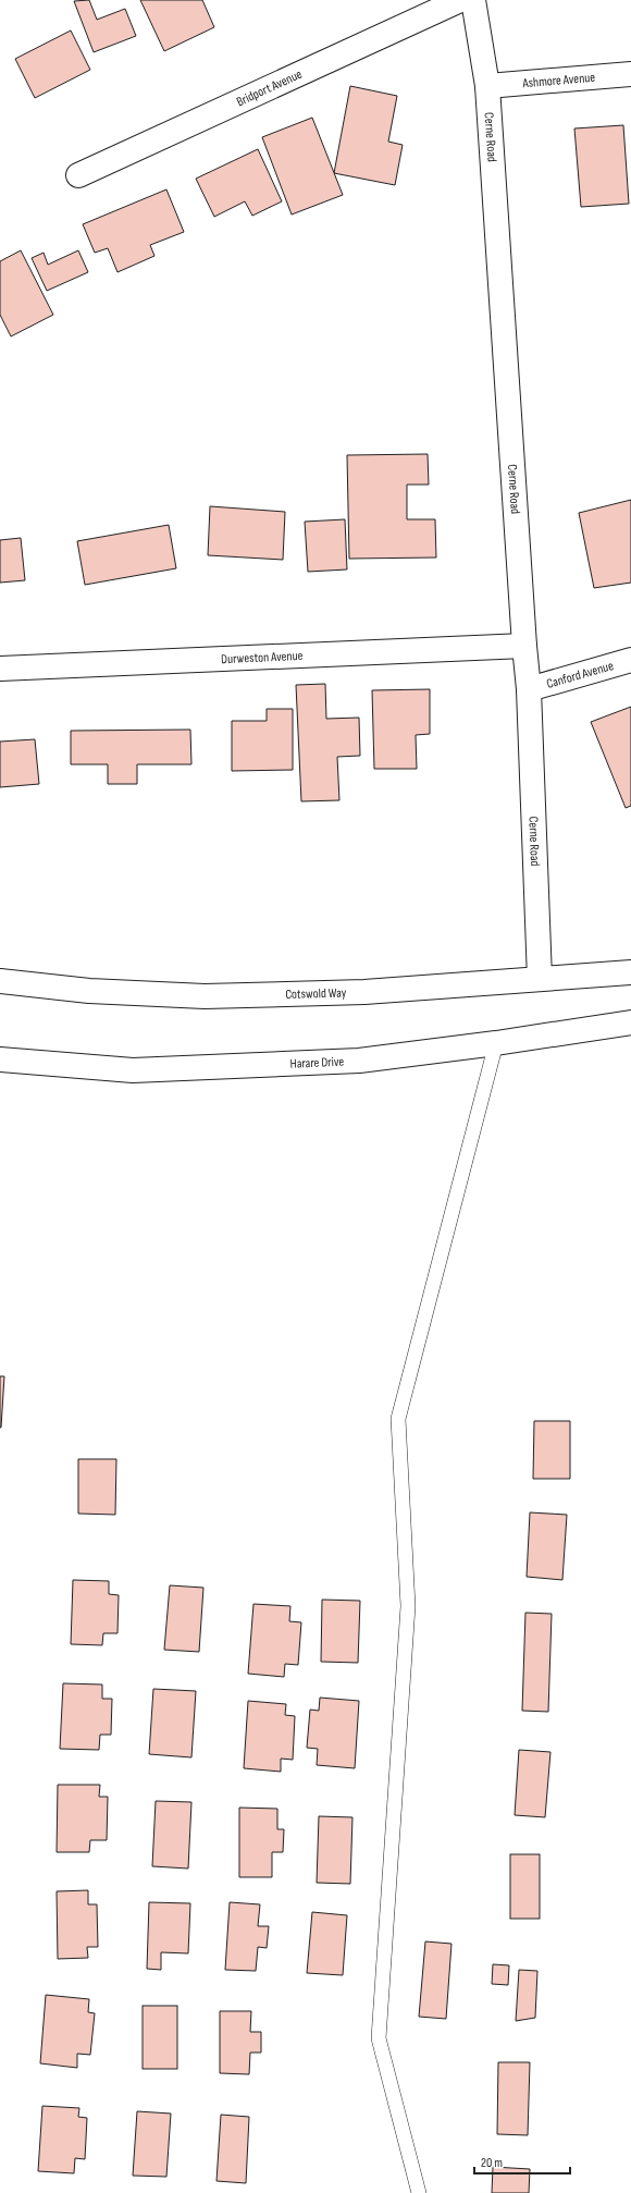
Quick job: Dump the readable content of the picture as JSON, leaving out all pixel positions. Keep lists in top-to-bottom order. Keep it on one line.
{"streets":{"street":["Ashmore Avenue","Bridport Avenue","Cerne Road","Durweston Avenue","Canford Avenue","Cotswold Way","Harare Drive"]},"crossings":[["Ashmore Avenue","Cerne Road"],["Cerne Road","Durweston Avenue"],["Cerne Road","Canford Avenue"],["Cerne Road","Cotswold Way"]],"scale_bar":"20 m"}
